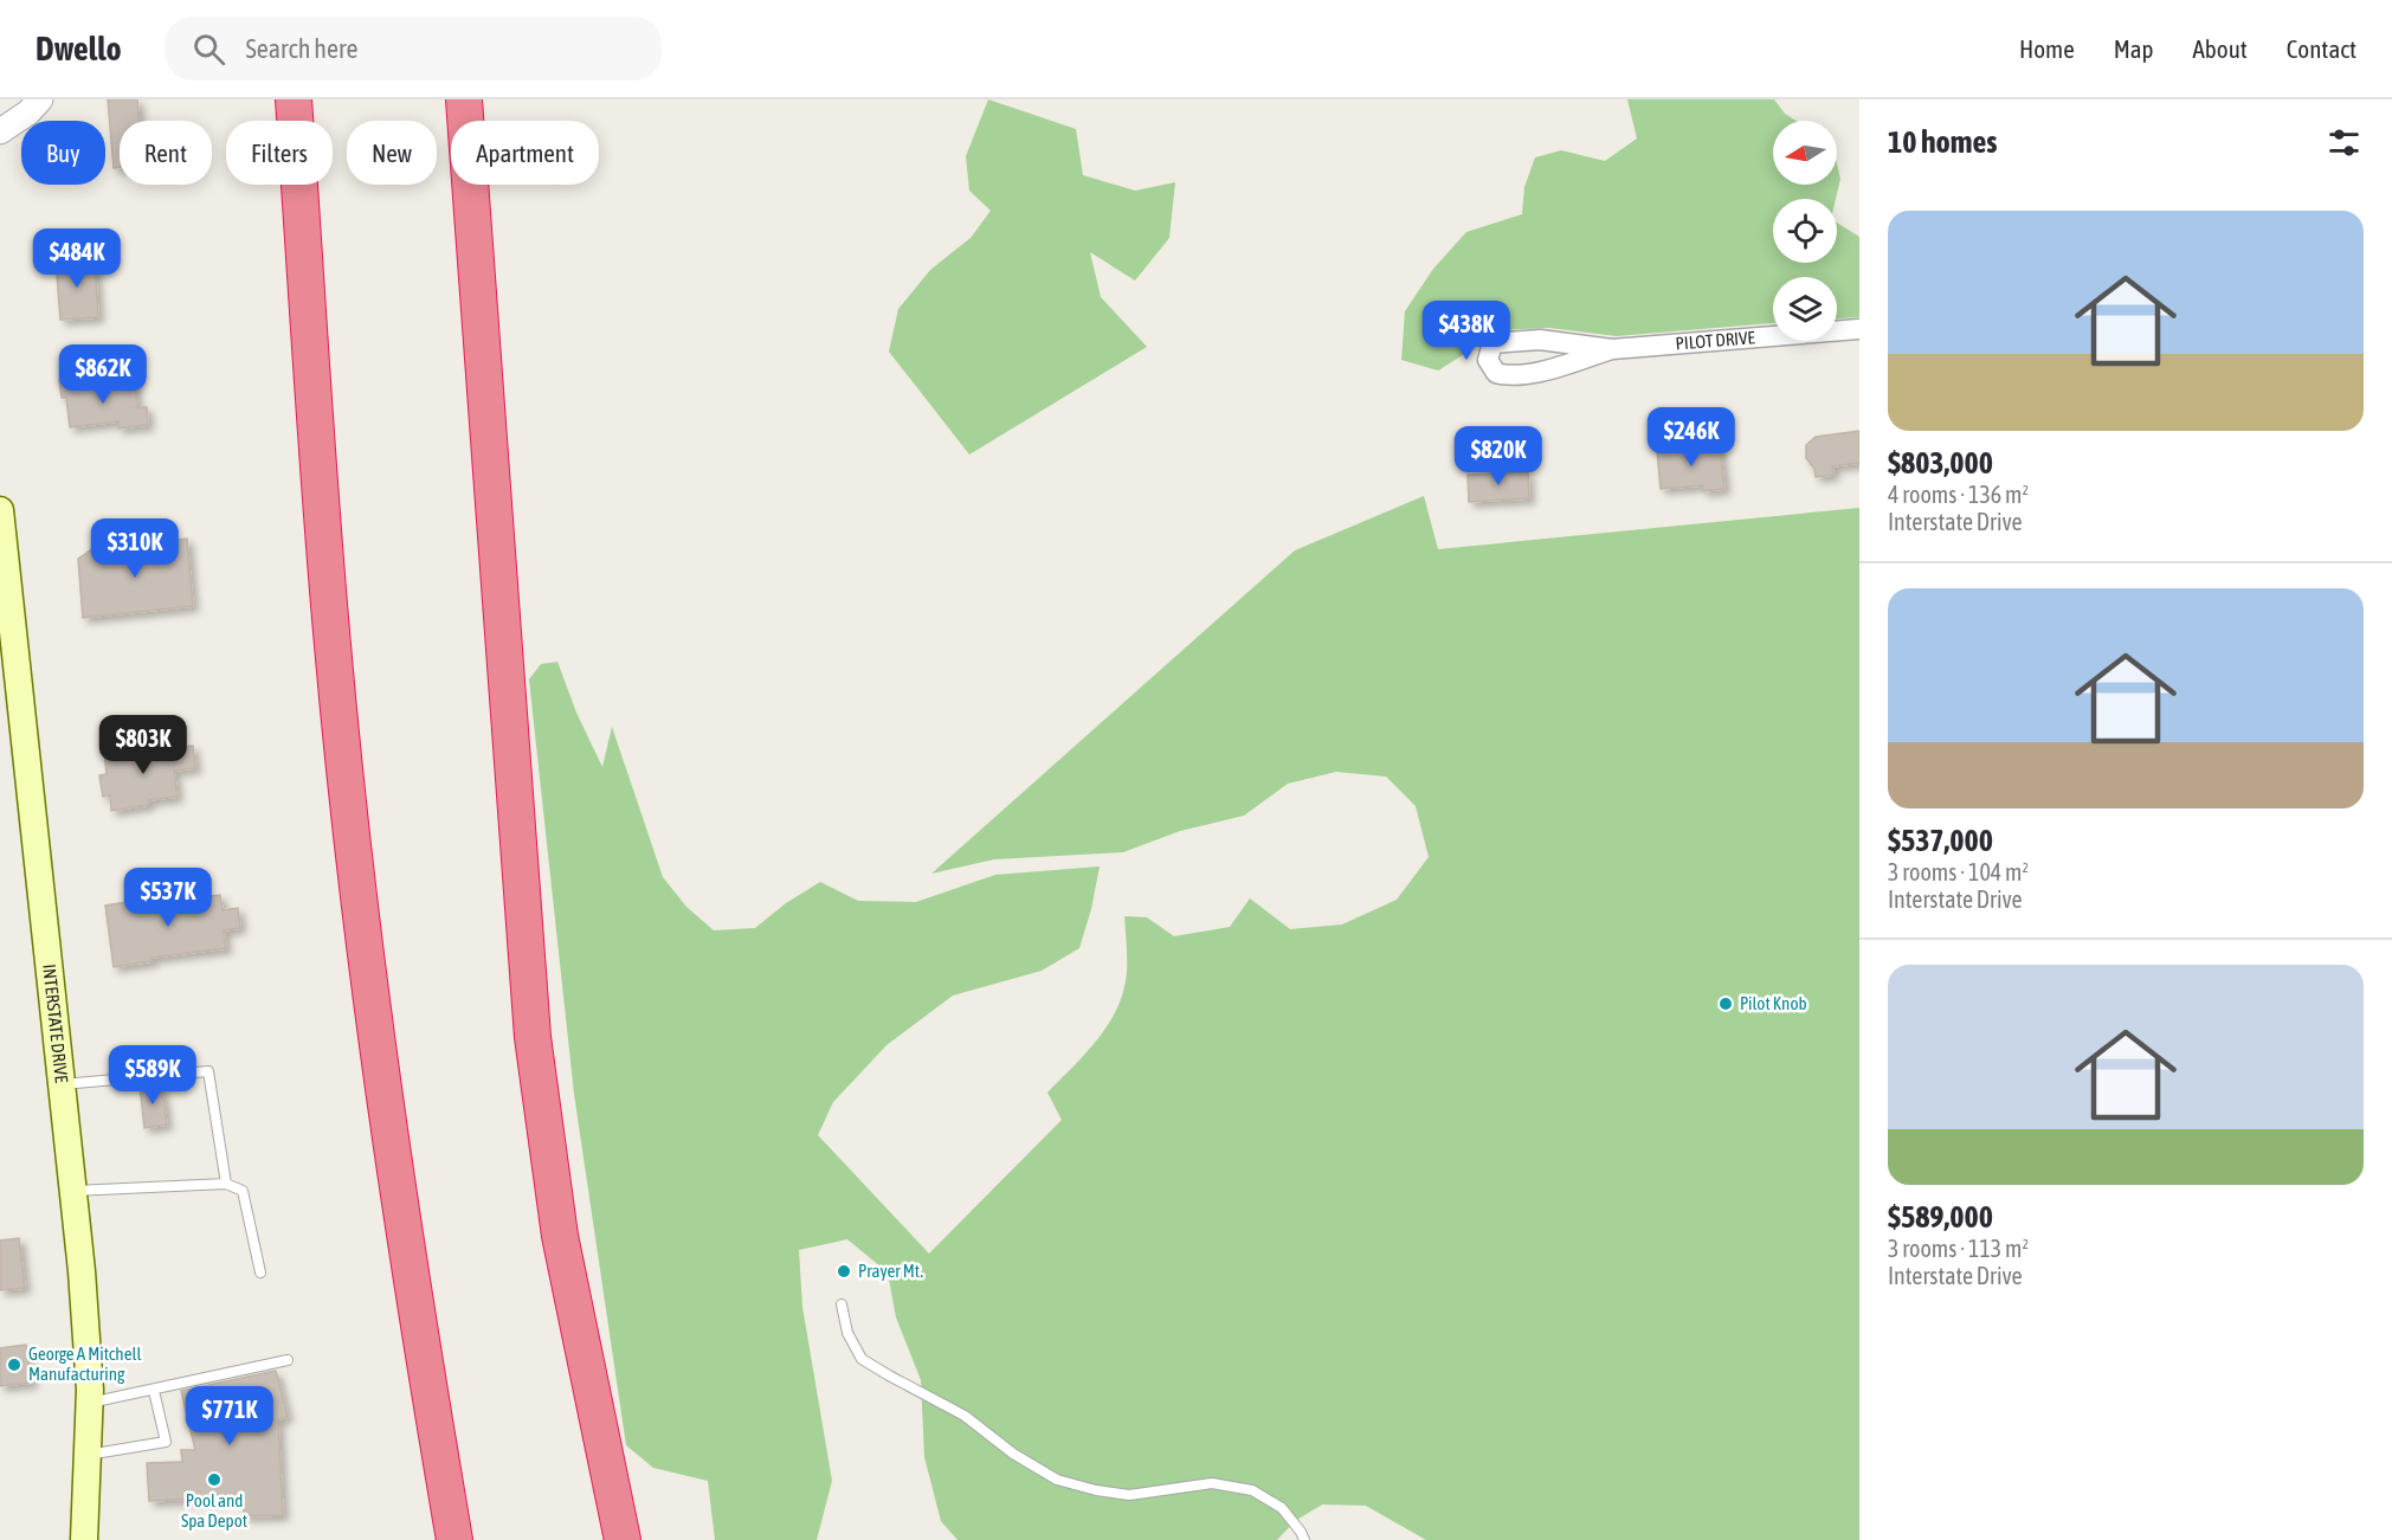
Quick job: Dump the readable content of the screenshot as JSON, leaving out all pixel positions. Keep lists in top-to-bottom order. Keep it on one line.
{"streets":{"main road":["INTERSTATE DRIVE"],"street":["PILOT DRIVE"]},"places":["Pilot Knob","Prayer Mt.","George A Mitchell Manufacturing","Pool and Spa Depot"],"north":"left","page":{"header":"Dwello","search":"Search here","nav":["Home","Map","About","Contact"],"heading":"10 homes","chip":["Buy","Rent","Filters","New","Apartment"],"list":[{"name":"$803,000","note":"4 rooms · 136 m² · Interstate Drive"},{"name":"$537,000","note":"3 rooms · 104 m² · Interstate Drive"},{"name":"$589,000","note":"3 rooms · 113 m² · Interstate Drive"}],"price":["$484K","$438K","$862K","$246K","$820K","$310K","$803K","$537K","$589K","$771K"]}}
